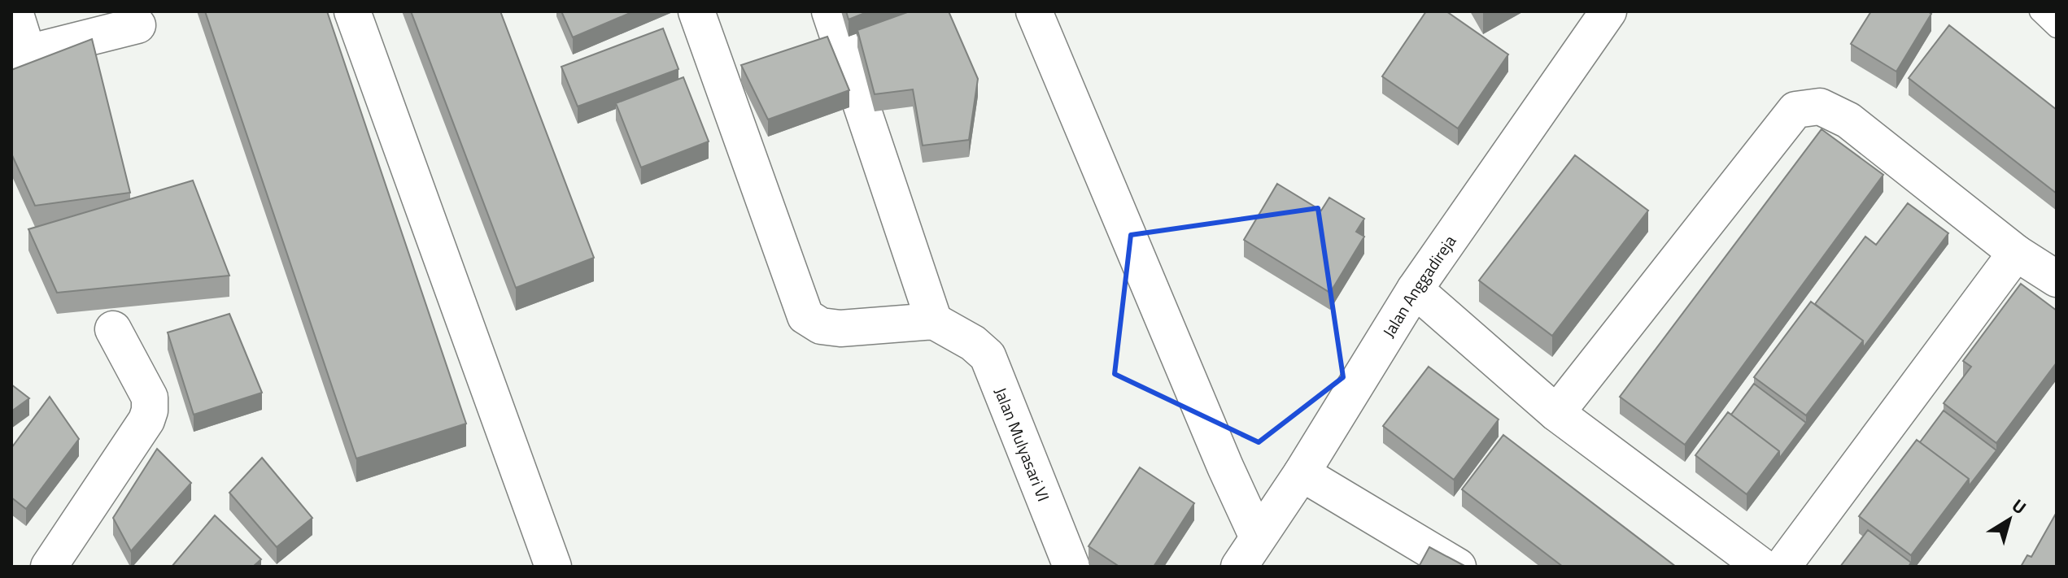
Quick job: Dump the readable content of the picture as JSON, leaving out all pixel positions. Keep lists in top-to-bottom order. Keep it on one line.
{"streets":{"street":["Jalan Anggadireja","Jalan Mulyasari VI"]},"north":"top right"}
